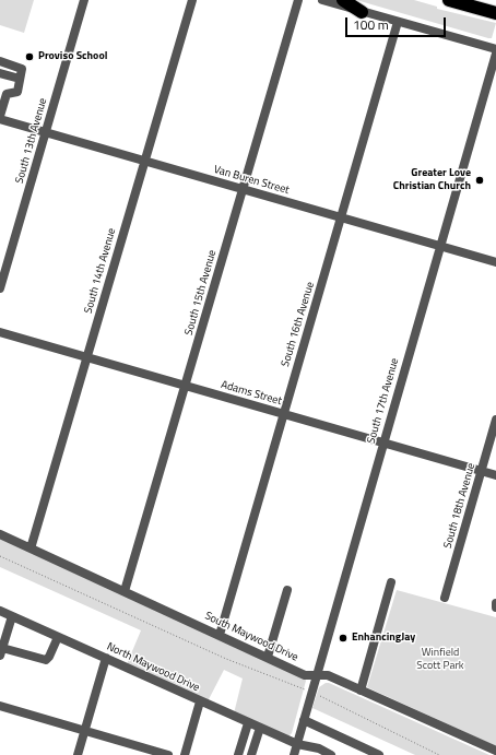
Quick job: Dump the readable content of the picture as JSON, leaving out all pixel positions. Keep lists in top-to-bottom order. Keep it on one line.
{"streets":{"street":["South 13th Avenue","Van Buren Street","South 14th Avenue","South 15th Avenue","South 16th Avenue","Adams Street","South 17th Avenue","South 18th Avenue","South Maywood Drive","North Maywood Drive"]},"crossings":[["South 13th Avenue","Van Buren Street"],["Van Buren Street","South 14th Avenue"],["Van Buren Street","South 15th Avenue"],["Van Buren Street","South 16th Avenue"],["Van Buren Street","South 17th Avenue"],["South 14th Avenue","Adams Street"],["South 14th Avenue","South Maywood Drive"],["South 15th Avenue","Adams Street"],["South 15th Avenue","South Maywood Drive"],["South 16th Avenue","Adams Street"],["South 16th Avenue","South Maywood Drive"],["Adams Street","South 17th Avenue"],["Adams Street","South 18th Avenue"],["South 17th Avenue","South Maywood Drive"],["South 17th Avenue","North Maywood Drive"]],"parks":["Winfield Scott Park"],"places":["Proviso School","Greater Love Christian Church","EnhancingJay"],"scale_bar":"100 m"}
